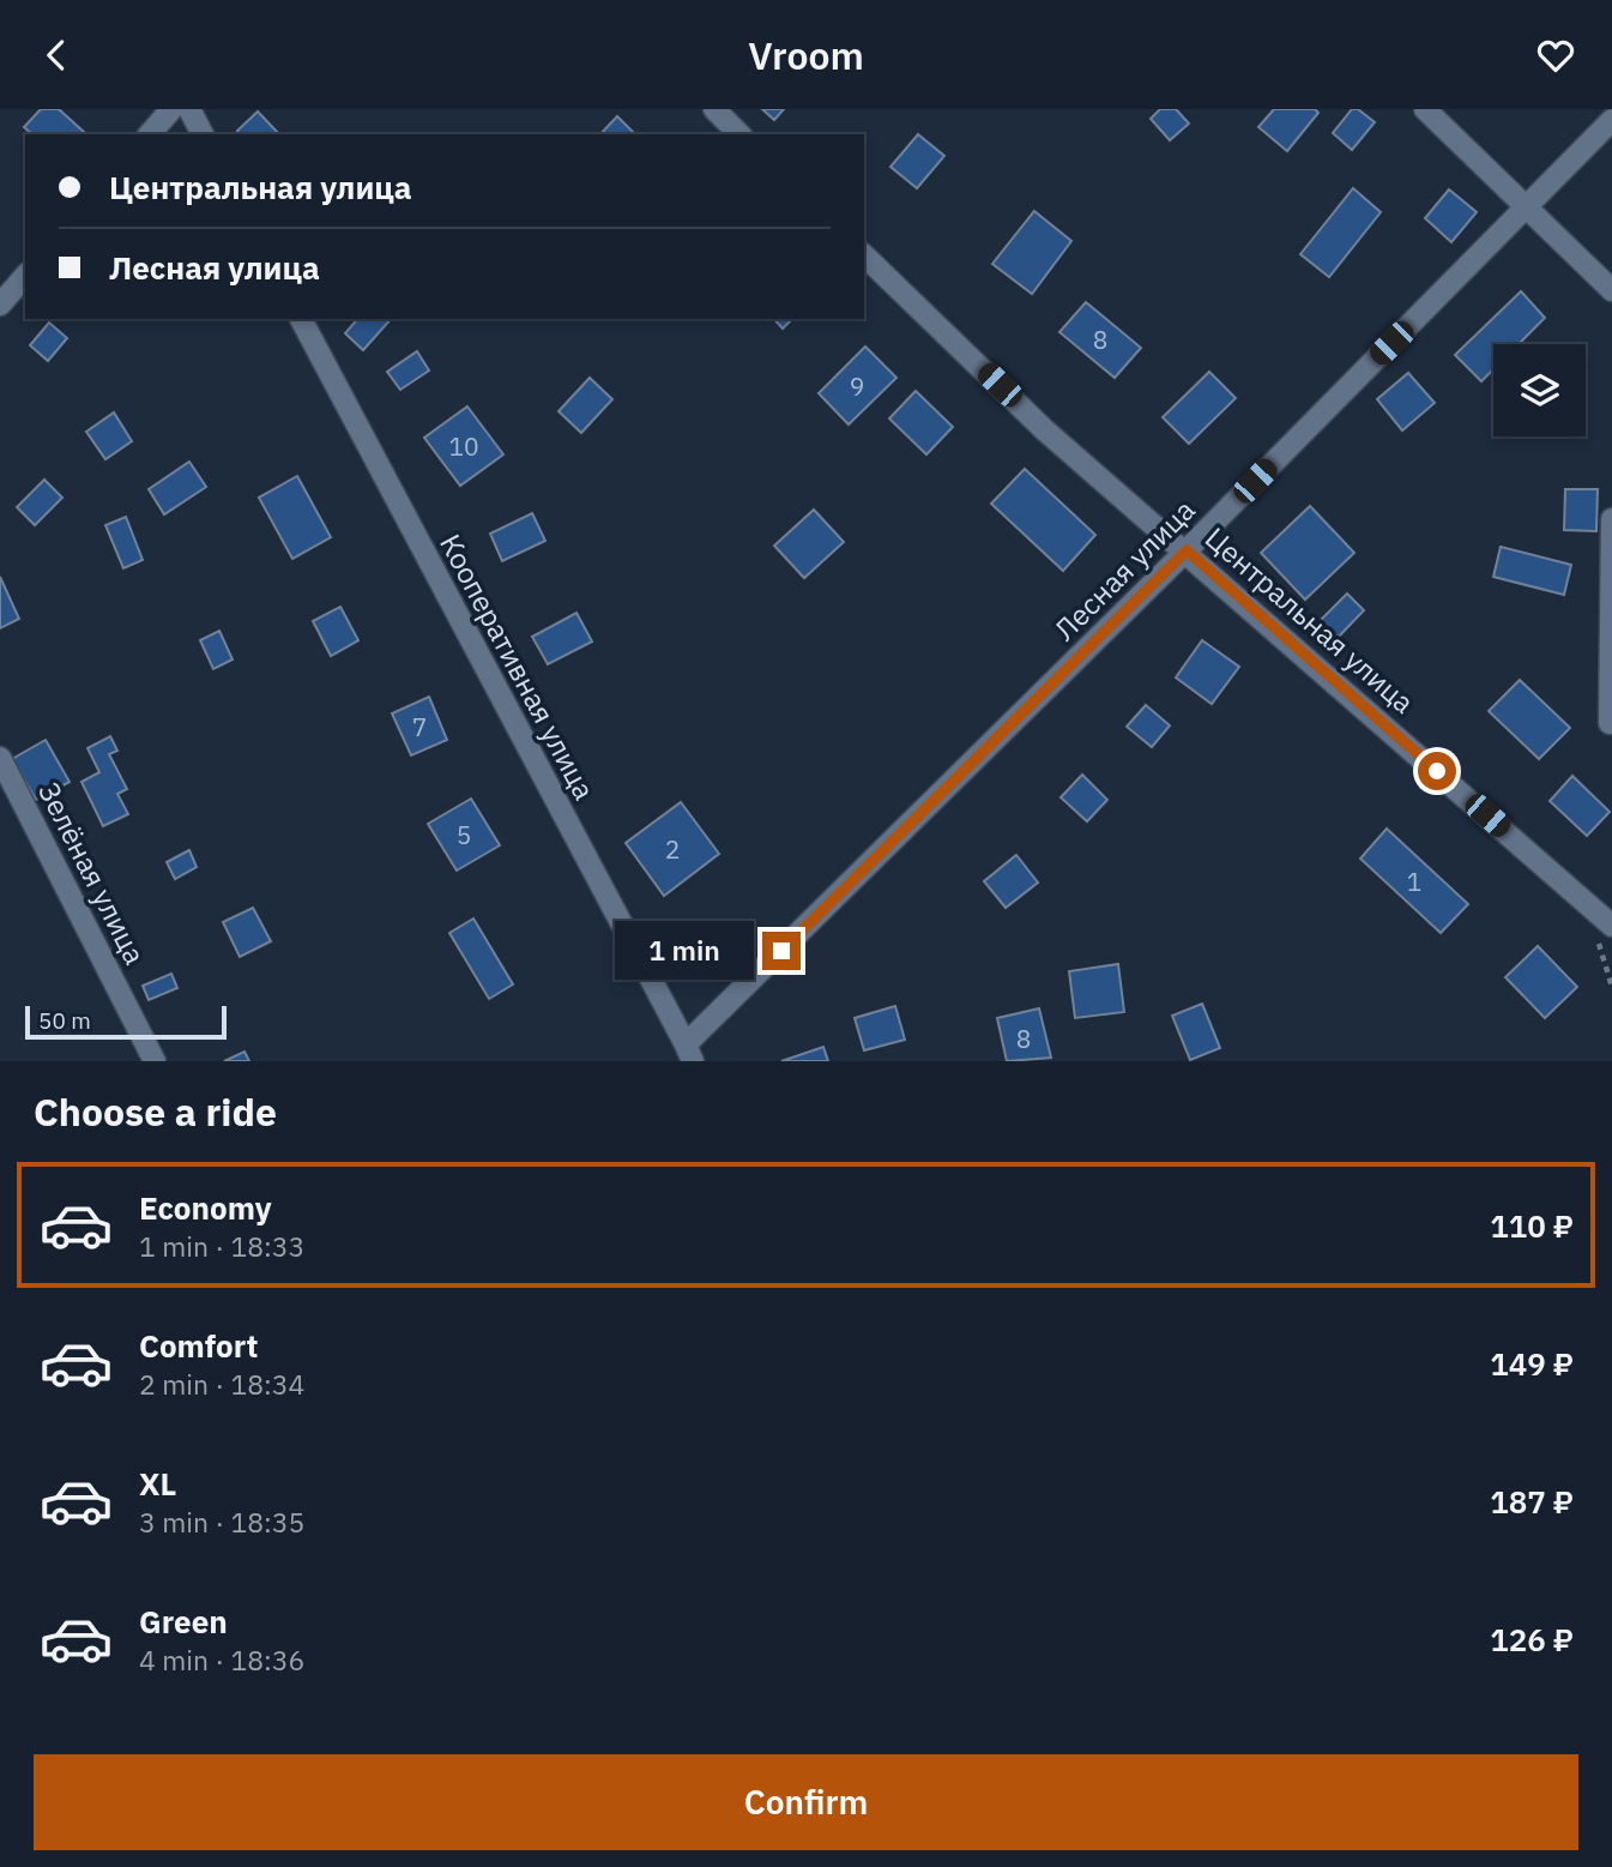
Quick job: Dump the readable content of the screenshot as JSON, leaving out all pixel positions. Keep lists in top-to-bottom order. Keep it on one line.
{"streets":{"street":["Лесная улица","Центральная улица","Кооперативная улица","Зелёная улица"]},"crossings":[["Лесная улица","Центральная улица"],["Лесная улица","Кооперативная улица"]],"house_numbers":["8","9","10","7","5","2","1","8"],"scale_bar":"50 m","page":{"header":"Vroom","banner":["Центральная улица","Лесная улица"],"bubble":"1 min","scale":"50 m","heading":"Choose a ride","list":[{"name":"Economy","note":"1 min · 18:33","value":"110 ₽"},{"name":"Comfort","note":"2 min · 18:34","value":"149 ₽"},{"name":"XL","note":"3 min · 18:35","value":"187 ₽"},{"name":"Green","note":"4 min · 18:36","value":"126 ₽"}],"buttons":"Confirm"}}
